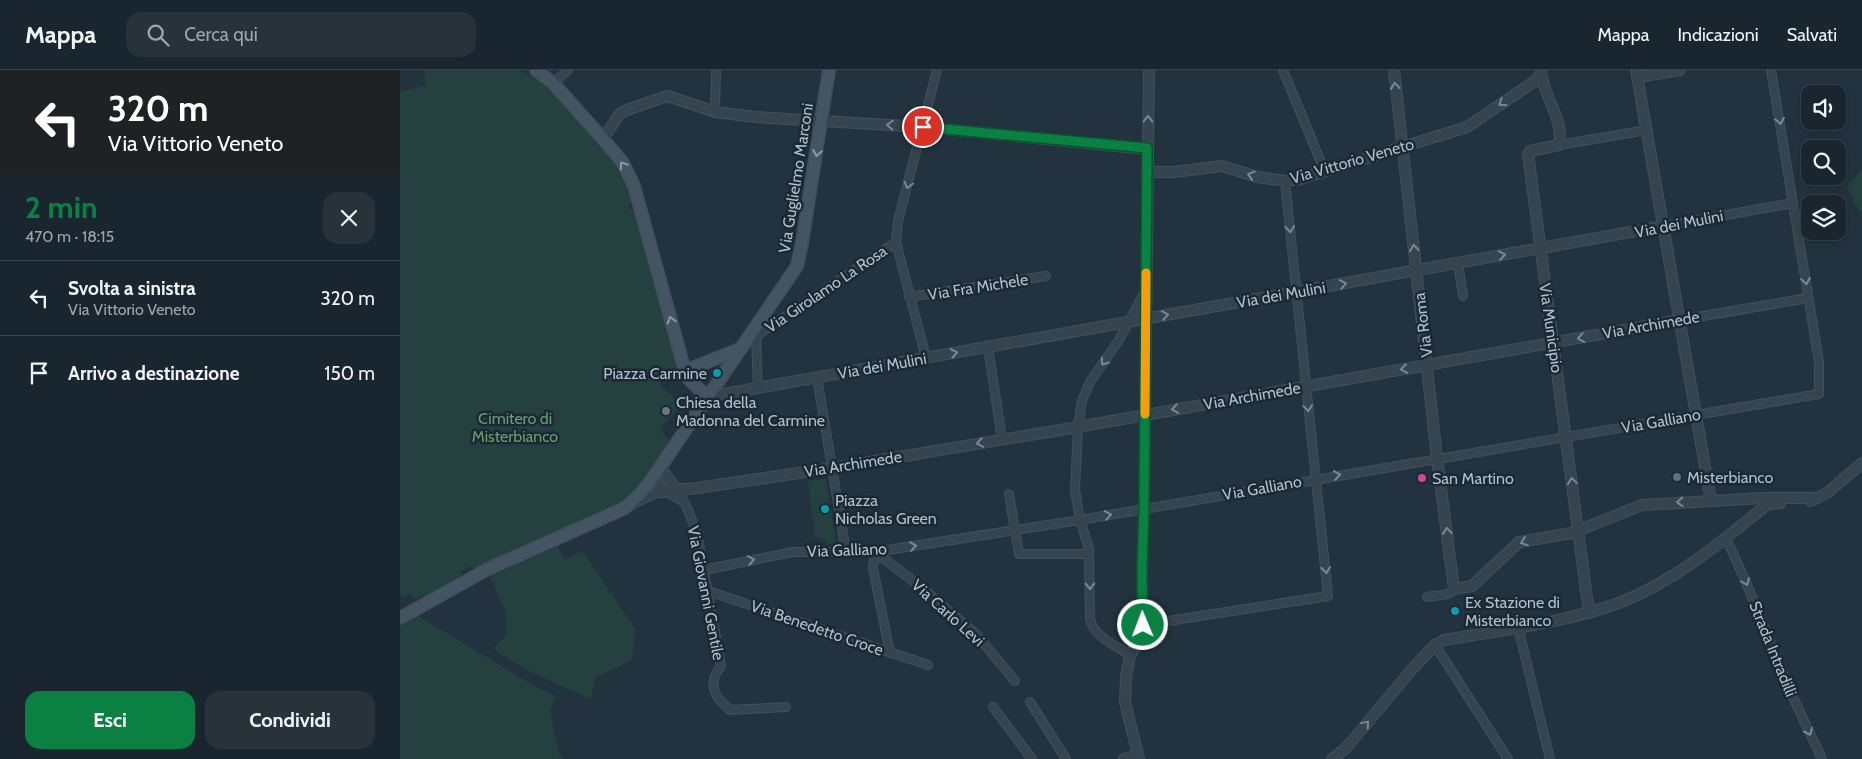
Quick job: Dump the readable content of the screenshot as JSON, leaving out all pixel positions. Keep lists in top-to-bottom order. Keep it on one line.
{"streets":{"main road":["Via Guglielmo Marconi"],"street":["Via Vittorio Veneto","Via dei Mulini","Via Fra Michele","Via Girolamo La Rosa","Via Roma","Via Archimede","Via Municipio","Via Galliano","Via Giovanni Gentile","Via Carlo Levi","Via Benedetto Croce","Strada Intradilli"]},"crossings":[["Via Vittorio Veneto","Via Roma"],["Via Guglielmo Marconi","Via dei Mulini"],["Via Guglielmo Marconi","Via Girolamo La Rosa"],["Via Guglielmo Marconi","Via Giovanni Gentile"],["Via dei Mulini","Via Roma"],["Via dei Mulini","Via Municipio"],["Via Roma","Via Archimede"],["Via Roma","Via Galliano"],["Via Archimede","Via Municipio"],["Via Archimede","Via Galliano"],["Via Archimede","Via Giovanni Gentile"],["Via Municipio","Via Galliano"],["Via Galliano","Via Giovanni Gentile"],["Via Galliano","Via Carlo Levi"],["Via Giovanni Gentile","Via Benedetto Croce"]],"one_way":["Via Vittorio Veneto","Via dei Mulini","Via Roma","Via Archimede","Via Galliano","Strada Intradilli"],"parks":["Cimitero di Misterbianco"],"places":["Piazza Carmine","Chiesa della Madonna del Carmine","Misterbianco","San Martino","Piazza Nicholas Green","Ex Stazione di Misterbianco"],"page":{"header":"Mappa","search":"Cerca qui","nav":["Mappa","Indicazioni","Salvati"],"turn":["320 m","Via Vittorio Veneto"],"heading":["2 min","470 m · 18:15"],"list":[{"name":"Svolta a sinistra","note":"Via Vittorio Veneto","value":"320 m"},{"name":"Arrivo a destinazione","value":"150 m"}],"buttons":["Esci","Condividi"]}}
